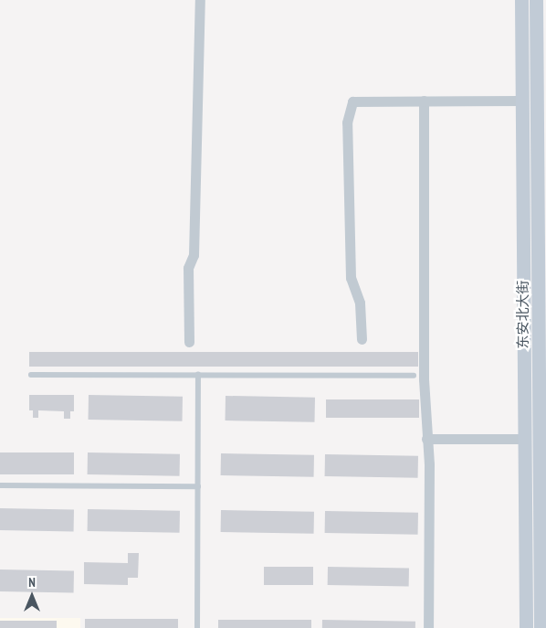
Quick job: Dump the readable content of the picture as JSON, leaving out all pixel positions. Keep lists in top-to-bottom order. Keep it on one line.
{"streets":{"main road":["东安北大街"]},"north":"top"}
